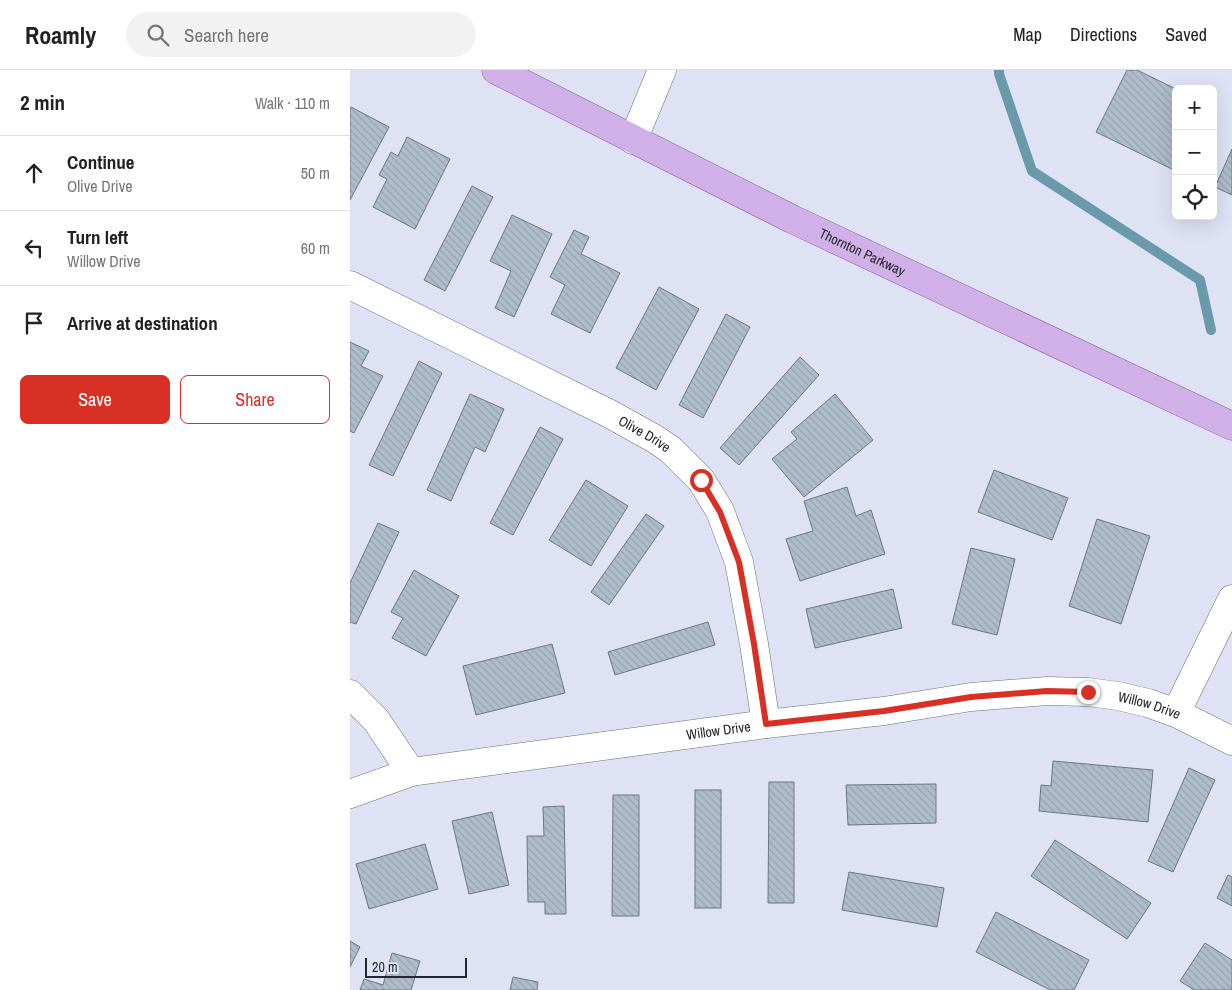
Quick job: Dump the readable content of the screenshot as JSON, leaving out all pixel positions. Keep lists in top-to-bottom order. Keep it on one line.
{"streets":{"main road":["Thornton Parkway"],"street":["Olive Drive","Willow Drive"]},"crossings":[["Olive Drive","Willow Drive"]],"scale_bar":"20 m","page":{"header":"Roamly","search":"Search here","nav":["Map","Directions","Saved"],"heading":["2 min","Walk · 110 m"],"map_buttons":["+","−"],"list":[["Continue","Olive Drive","50 m"],["Turn left","Willow Drive","60 m"],"Arrive at destination"],"buttons":["Save","Share"],"scale":"20 m"}}
